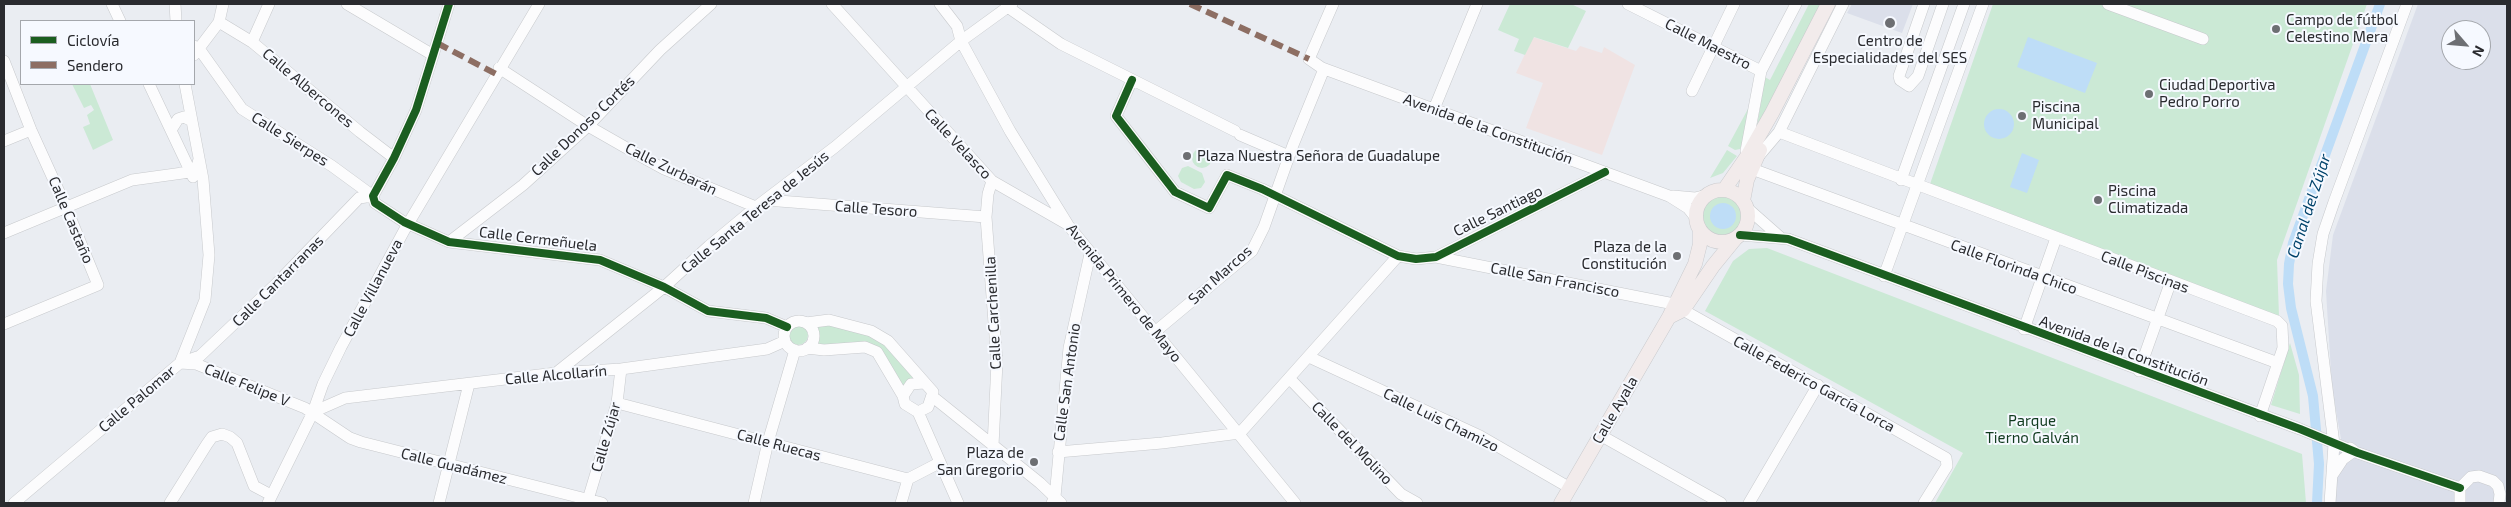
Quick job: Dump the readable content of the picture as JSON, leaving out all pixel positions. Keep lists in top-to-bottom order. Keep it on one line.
{"streets":{"main road":["Calle Ayala"],"street":["Calle Maestro","Calle Albercones","Calle Donoso Cortés","Avenida de la Constitución","Calle Sierpes","Calle Velasco","Calle Zurbarán","Calle Tesoro","Calle Santiago","Calle Santa Teresa de Jesús","Calle Castaño","Calle Cermeñuela","Calle Florinda Chico","Calle Piscinas","San Marcos","Calle San Francisco","Calle Cantarranas","Calle Villanueva","Avenida Primero de Mayo","Calle Carchenilla","Calle Alcollarín","Calle San Antonio","Calle Federico García Lorca","Calle Felipe V","Calle Palomar","Calle Luis Chamizo","Calle Zújar","Calle del Molino","Calle Ruecas","Calle Guadámez"]},"crossings":[["Calle Donoso Cortés","Calle Zurbarán"],["Calle Donoso Cortés","Calle Cermeñuela"],["Avenida de la Constitución","Calle Santiago"],["Avenida de la Constitución","Calle Piscinas"],["Avenida de la Constitución","San Marcos"],["Avenida de la Constitución","Calle Ayala"],["Calle Sierpes","Calle Cermeñuela"],["Calle Sierpes","Calle Cantarranas"],["Calle Sierpes","Calle Villanueva"],["Calle Velasco","Calle Santa Teresa de Jesús"],["Calle Velasco","Avenida Primero de Mayo"],["Calle Velasco","Calle Carchenilla"],["Calle Zurbarán","Calle Tesoro"],["Calle Zurbarán","Calle Santa Teresa de Jesús"],["Calle Zurbarán","Calle Villanueva"],["Calle Tesoro","Calle Santa Teresa de Jesús"],["Calle Tesoro","Calle Carchenilla"],["Calle Santiago","Calle San Francisco"],["Calle Santa Teresa de Jesús","Calle Cermeñuela"],["Calle Santa Teresa de Jesús","Avenida Primero de Mayo"],["Calle Santa Teresa de Jesús","Calle Alcollarín"],["Calle Cermeñuela","Calle Villanueva"],["Calle Cermeñuela","Calle Alcollarín"],["Calle Florinda Chico","Calle Piscinas"],["San Marcos","Avenida Primero de Mayo"],["Calle San Francisco","Calle Federico García Lorca"],["Calle San Francisco","Calle Ayala"],["Calle Cantarranas","Calle Felipe V"],["Calle Cantarranas","Calle Palomar"],["Calle Villanueva","Calle Alcollarín"],["Calle Villanueva","Calle Felipe V"],["Calle Villanueva","Calle Guadámez"],["Avenida Primero de Mayo","Calle San Antonio"],["Calle Alcollarín","Calle Felipe V"],["Calle Alcollarín","Calle Zújar"],["Calle Alcollarín","Calle Guadámez"],["Calle Federico García Lorca","Calle Ayala"],["Calle Felipe V","Calle Palomar"],["Calle Felipe V","Calle Guadámez"],["Calle Ayala","Calle Luis Chamizo"],["Calle Zújar","Calle Ruecas"],["Calle Zújar","Calle Guadámez"]],"water":["Canal del Zújar"],"parks":["Parque Tierno Galván"],"places":["Centro de Especialidades del SES","Campo de fútbol Celestino Mera","Ciudad Deportiva Pedro Porro","Piscina Municipal","Plaza Nuestra Señora de Guadalupe","Piscina Climatizada","Plaza de la Constitución","Plaza de San Gregorio"],"legend":["Ciclovía","Sendero"],"north":"bottom right"}
